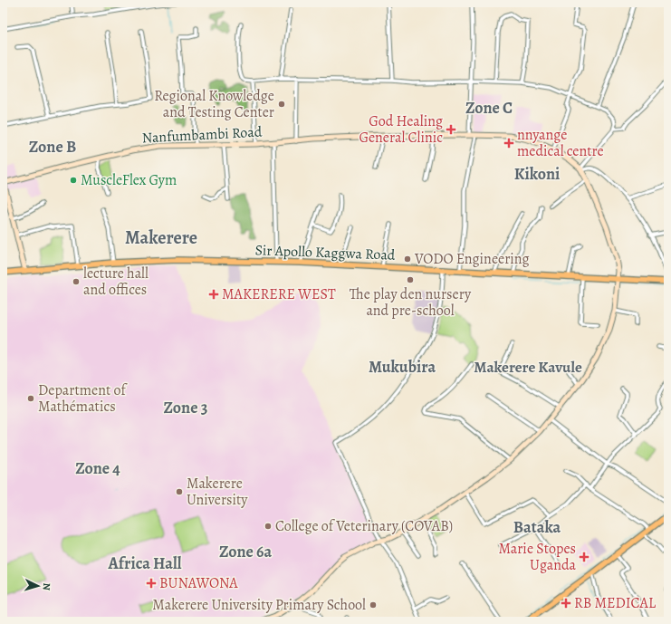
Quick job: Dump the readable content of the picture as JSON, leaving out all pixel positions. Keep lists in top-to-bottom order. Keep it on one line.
{"streets":{"main road":["Sir Apollo Kaggwa Road"],"street":["Nanfumbambi Road"]},"crossings":[["Nanfumbambi Road","Sir Apollo Kaggwa Road"]],"districts":["Zone C","Zone B","Kikoni","Makerere","Mukubira","Makerere Kavule","Zone 3","Zone 4","Bataka","Zone 6a","Africa Hall"],"places":{"other":["Regional Knowledge and Testing Center","MuscleFlex Gym","VODO Engineering","The play den nursery and pre-school","lecture hall and offices","Department of Mathématics","Makerere University","College of Veterinary (COVAB)","Makerere University Primary School"],"health":["God Healing General Clinic","nnyange medical centre","MAKERERE WEST","Marie Stopes Uganda","BUNAWONA","RB MEDICAL"]},"north":"right"}
